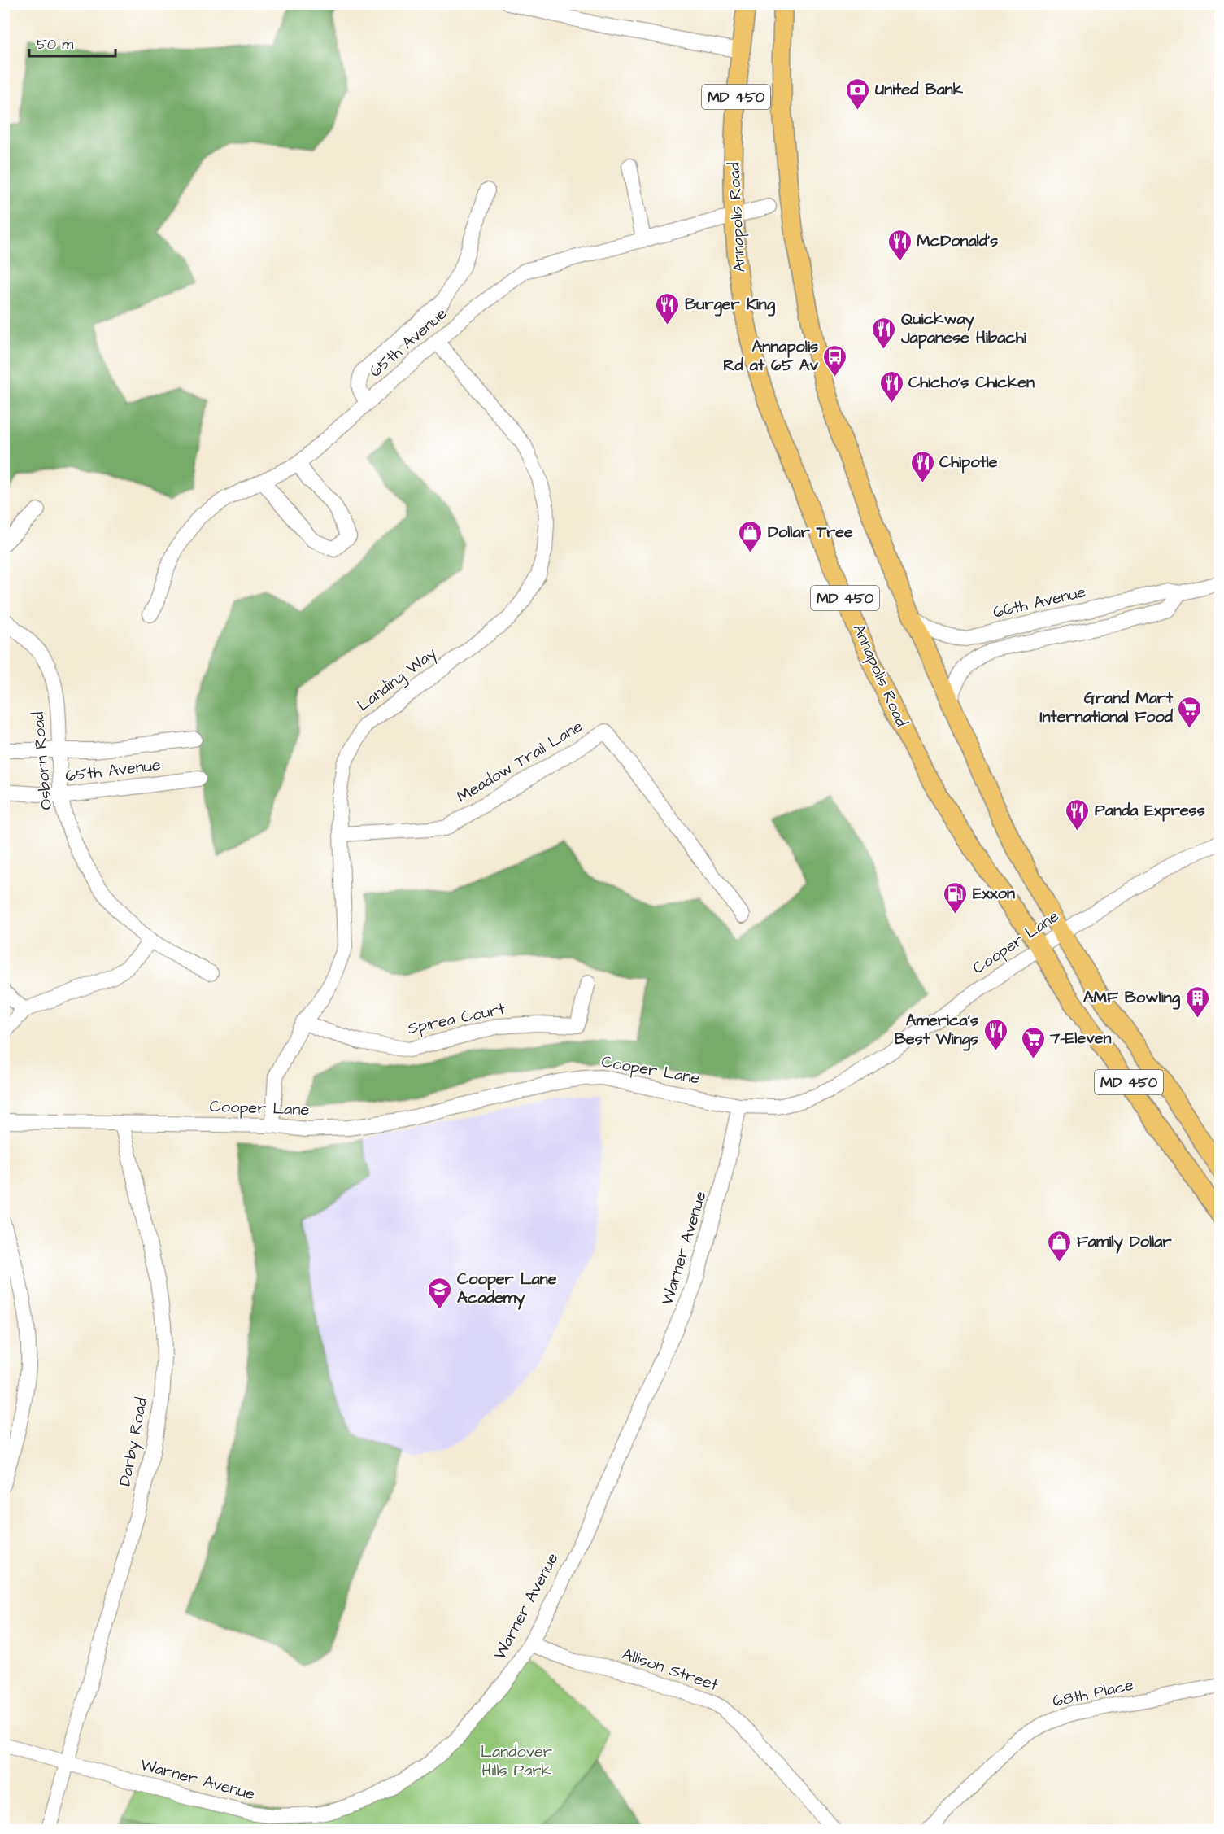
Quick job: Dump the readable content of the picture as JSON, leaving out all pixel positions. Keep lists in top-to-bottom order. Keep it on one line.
{"streets":{"main road":["MD 450","Annapolis Road"],"street":["65th Avenue","66th Avenue","Landing Way","Osborn Road","Meadow Trail Lane","Cooper Lane","Spirea Court","Warner Avenue","Darby Road","Allison Street","68th Place"]},"crossings":[["MD 450","66th Avenue"],["MD 450","Cooper Lane"],["Annapolis Road","65th Avenue"],["Annapolis Road","Cooper Lane"],["65th Avenue","Landing Way"],["65th Avenue","Osborn Road"],["Landing Way","Meadow Trail Lane"],["Landing Way","Cooper Lane"],["Landing Way","Spirea Court"],["Cooper Lane","Warner Avenue"],["Cooper Lane","Darby Road"],["Warner Avenue","Darby Road"],["Warner Avenue","Allison Street"]],"parks":["Landover Hills Park"],"places":{"bank":["United Bank"],"restaurant":["McDonald's","Burger King","Quickway Japanese Hibachi","Chicho’s Chicken","Chipotle","Panda Express","America's Best Wings"],"bus stop":["Annapolis Rd at 65 Av"],"shop":["Dollar Tree","Family Dollar"],"supermarket":["Grand Mart International Food","7-Eleven"],"fuel station":["Exxon"],"building":["AMF Bowling"],"school or university":["Cooper Lane Academy"]},"scale_bar":"50 m"}
